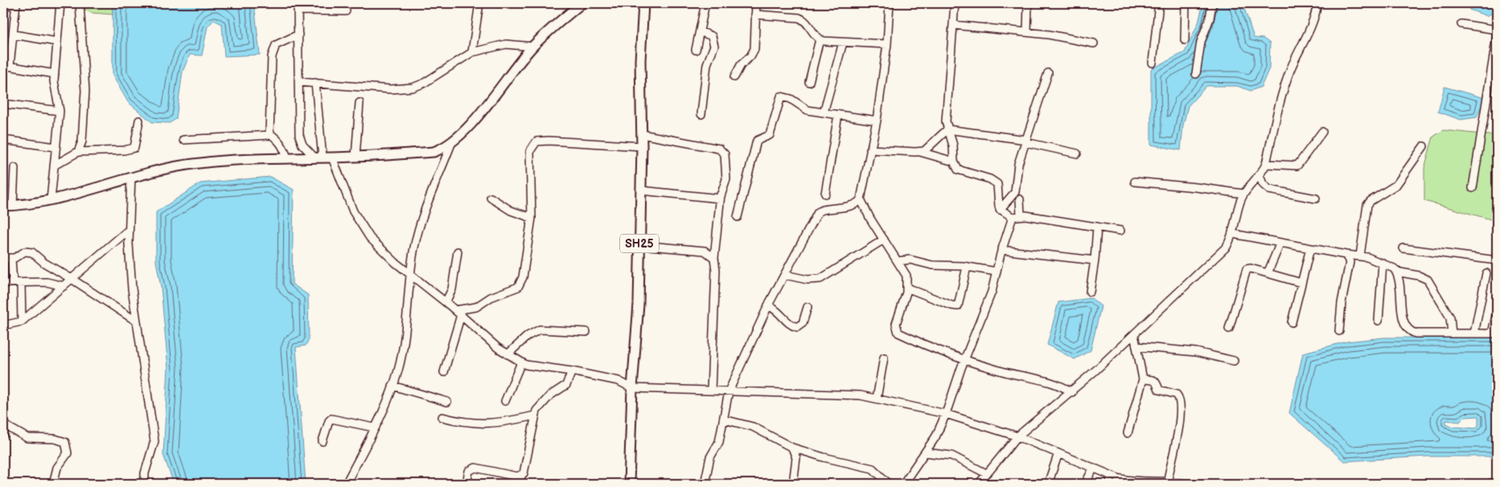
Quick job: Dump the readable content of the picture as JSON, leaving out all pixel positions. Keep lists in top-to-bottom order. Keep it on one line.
{"streets":{"main road":["SH25"]}}
